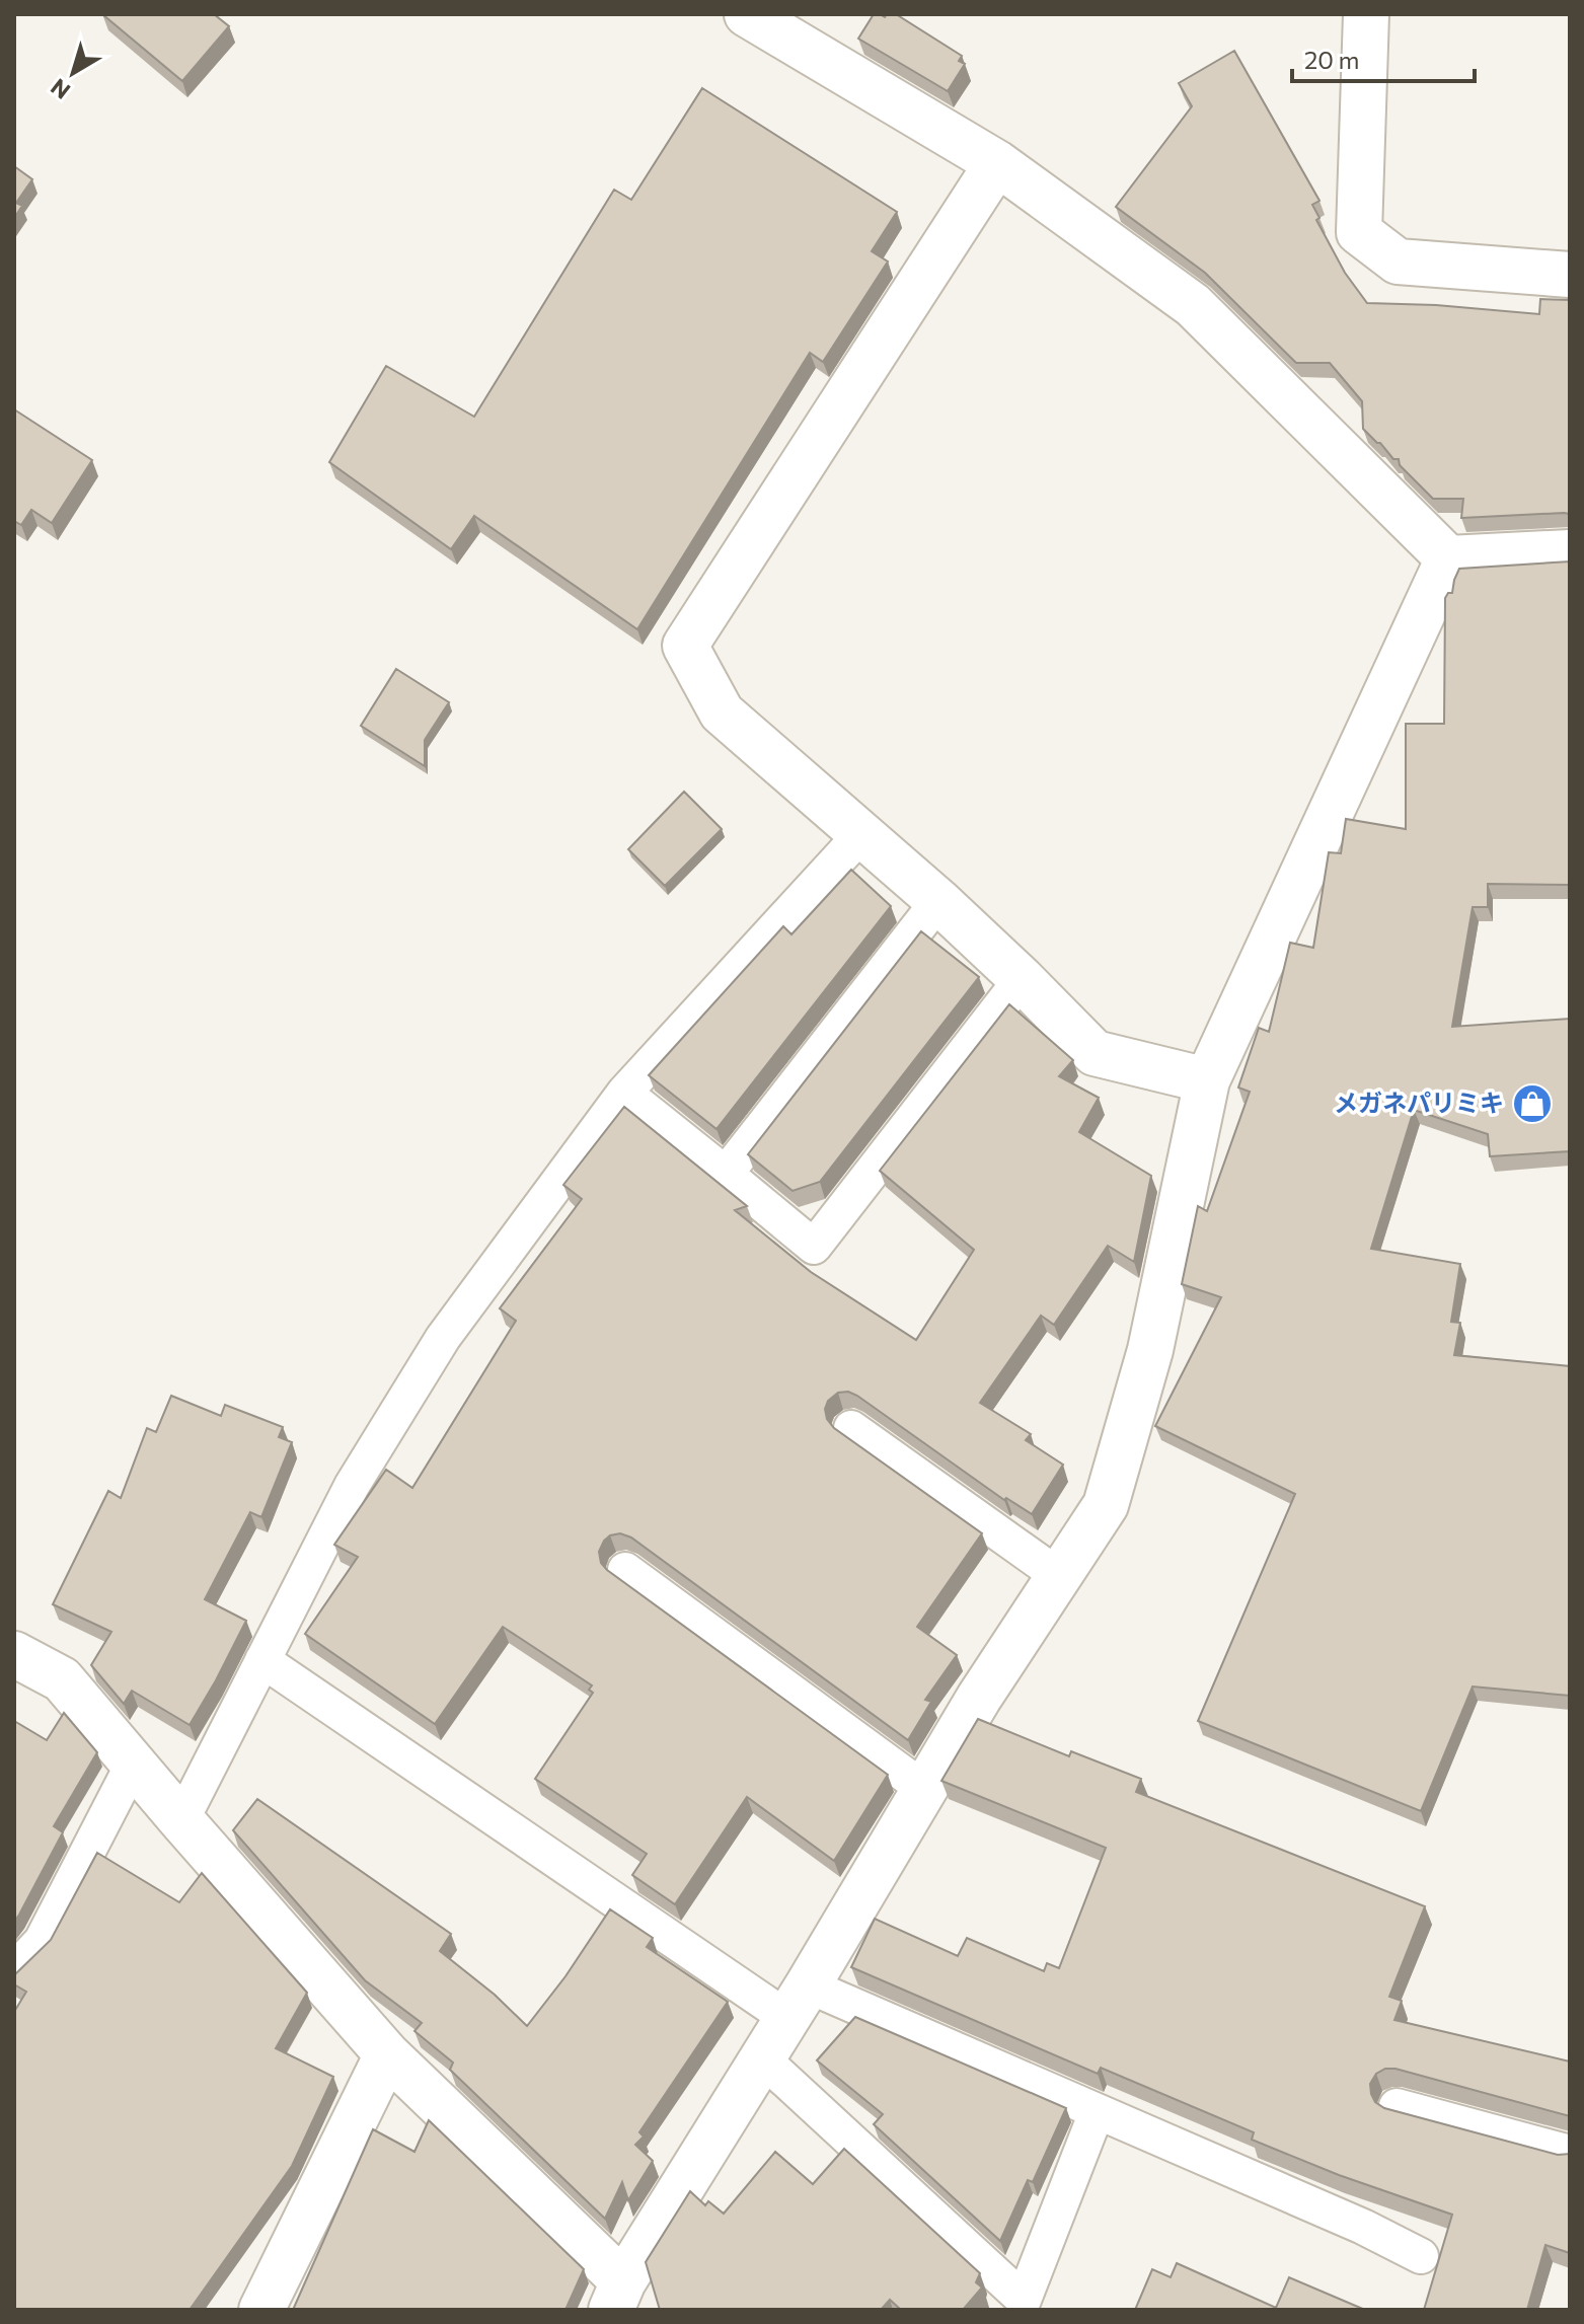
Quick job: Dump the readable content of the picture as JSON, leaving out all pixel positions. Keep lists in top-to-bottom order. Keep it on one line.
{"places":{"shop":["メガネパリミキ"]},"scale_bar":"20 m","north":"bottom left"}
